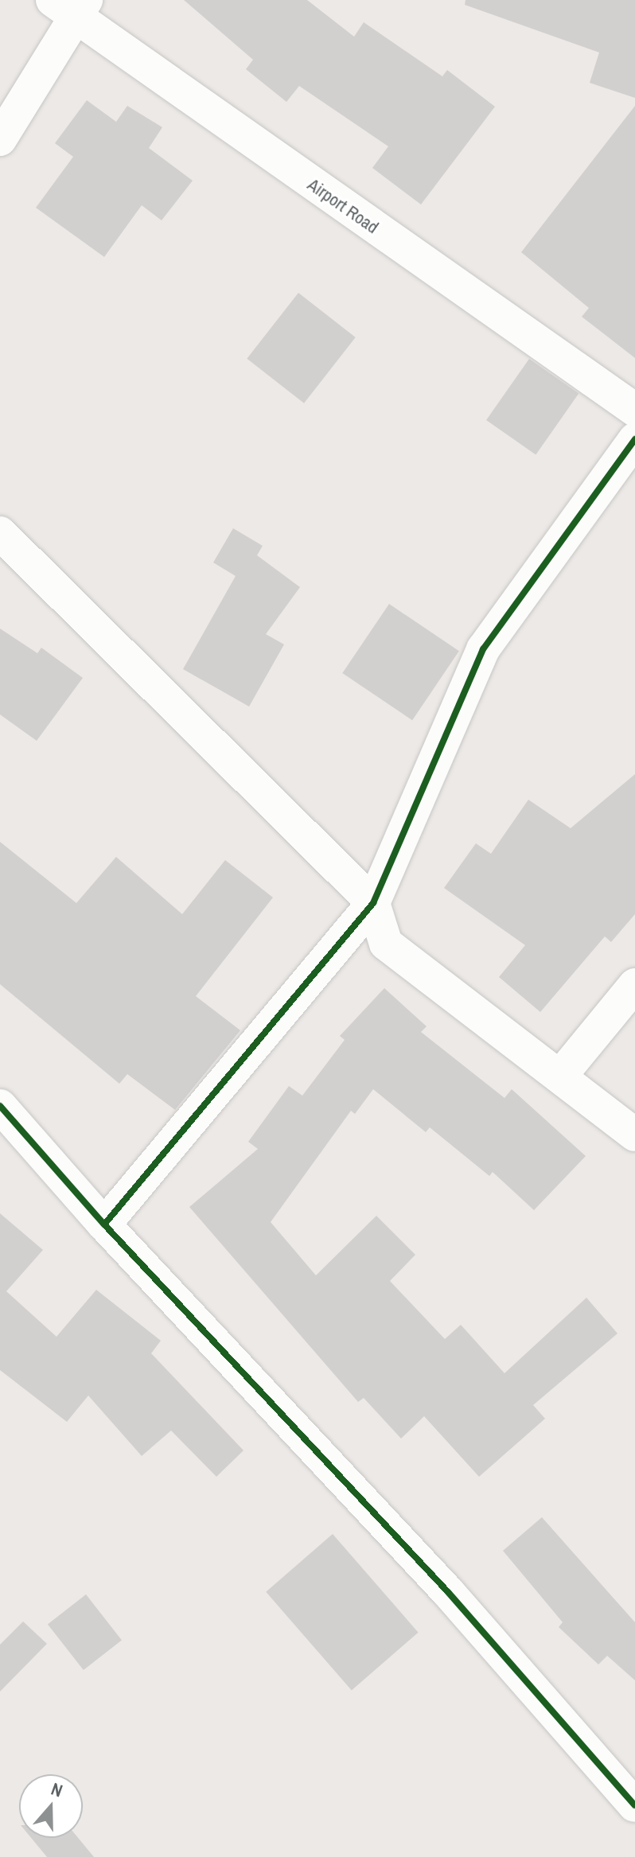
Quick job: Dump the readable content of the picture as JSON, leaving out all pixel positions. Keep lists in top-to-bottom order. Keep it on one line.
{"streets":{"street":["Airport Road"]},"north":"top"}
